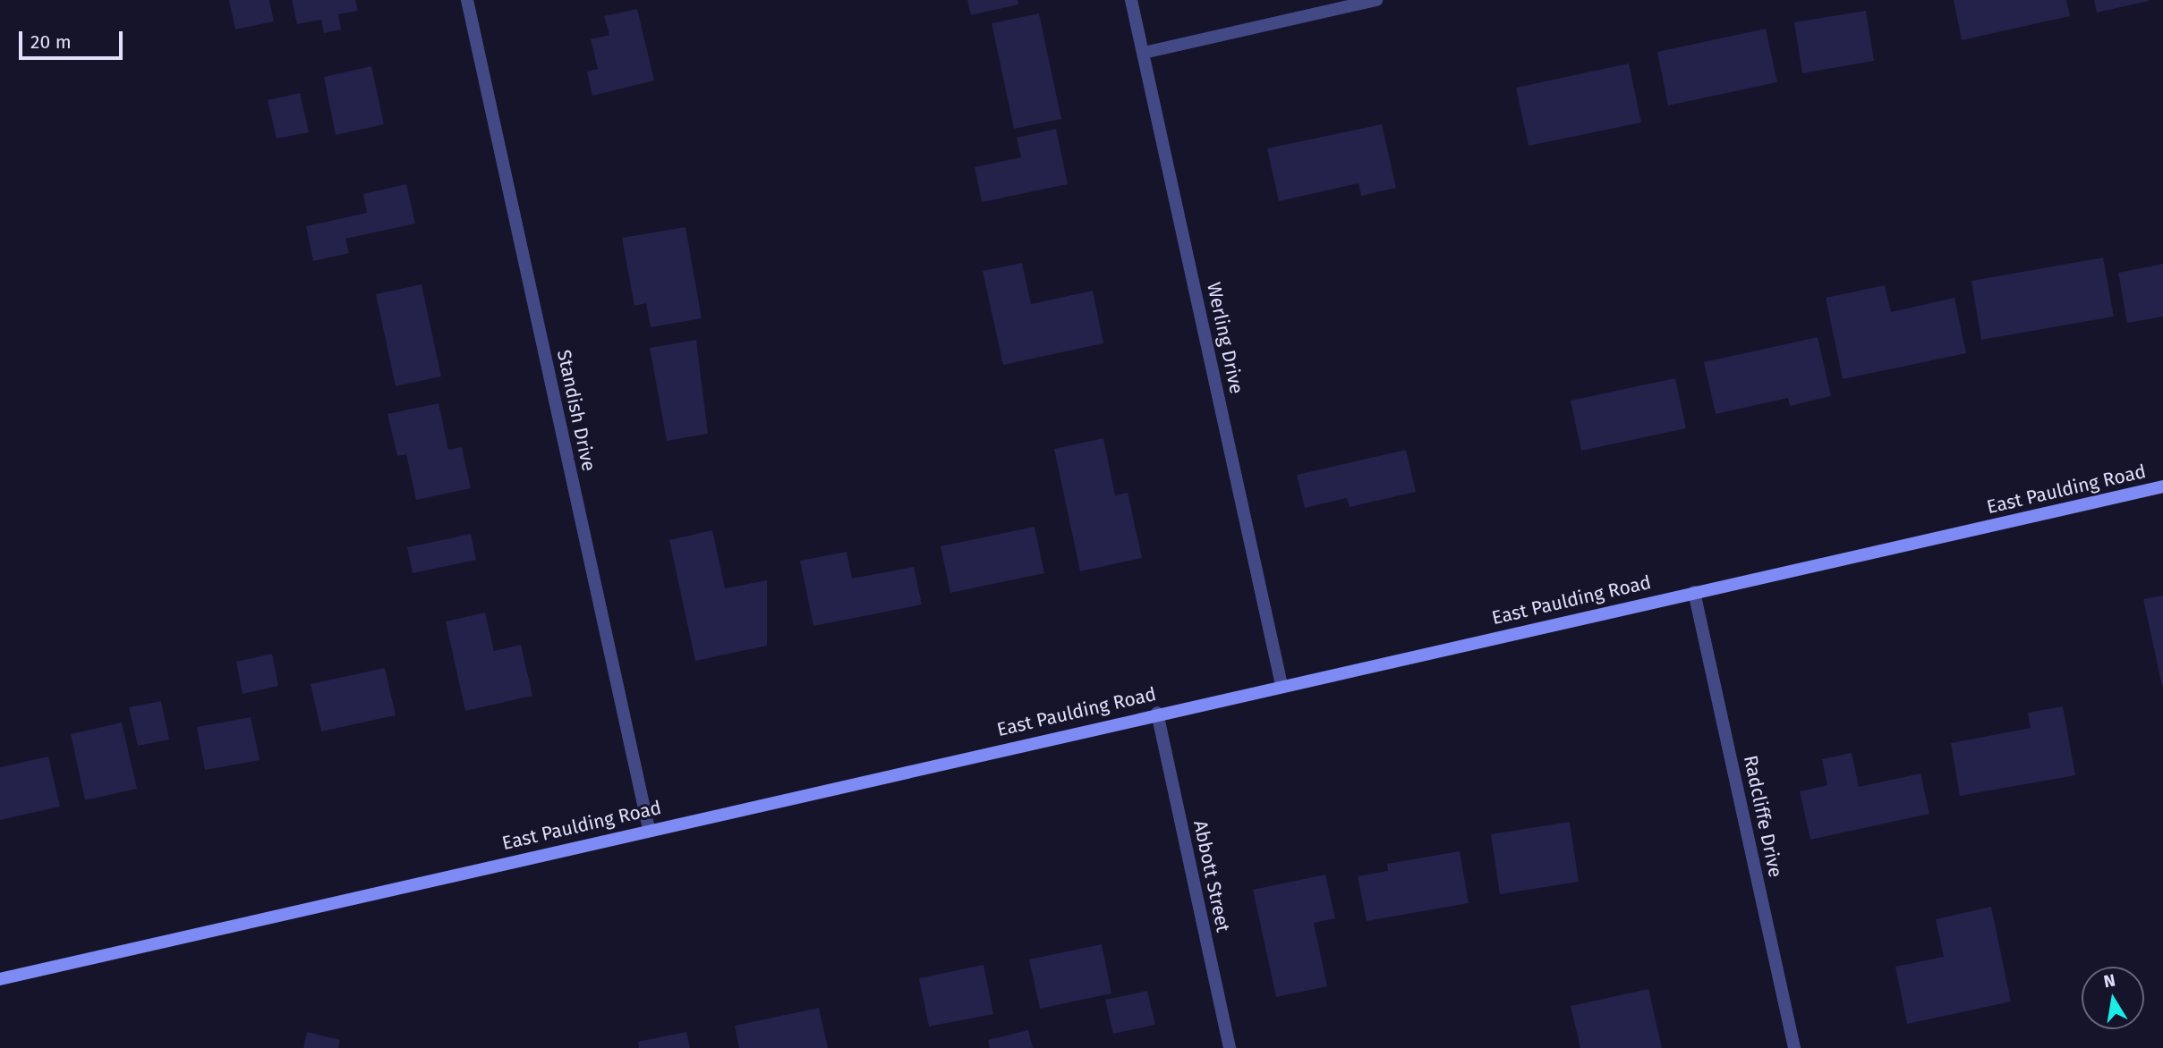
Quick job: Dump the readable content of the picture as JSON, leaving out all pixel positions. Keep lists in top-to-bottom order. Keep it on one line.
{"streets":{"main road":["East Paulding Road"],"street":["Werling Drive","Standish Drive","Radcliffe Drive","Abbott Street"]},"crossings":[["Werling Drive","East Paulding Road"],["Standish Drive","East Paulding Road"],["East Paulding Road","Radcliffe Drive"],["East Paulding Road","Abbott Street"]],"scale_bar":"20 m","north":"top"}
